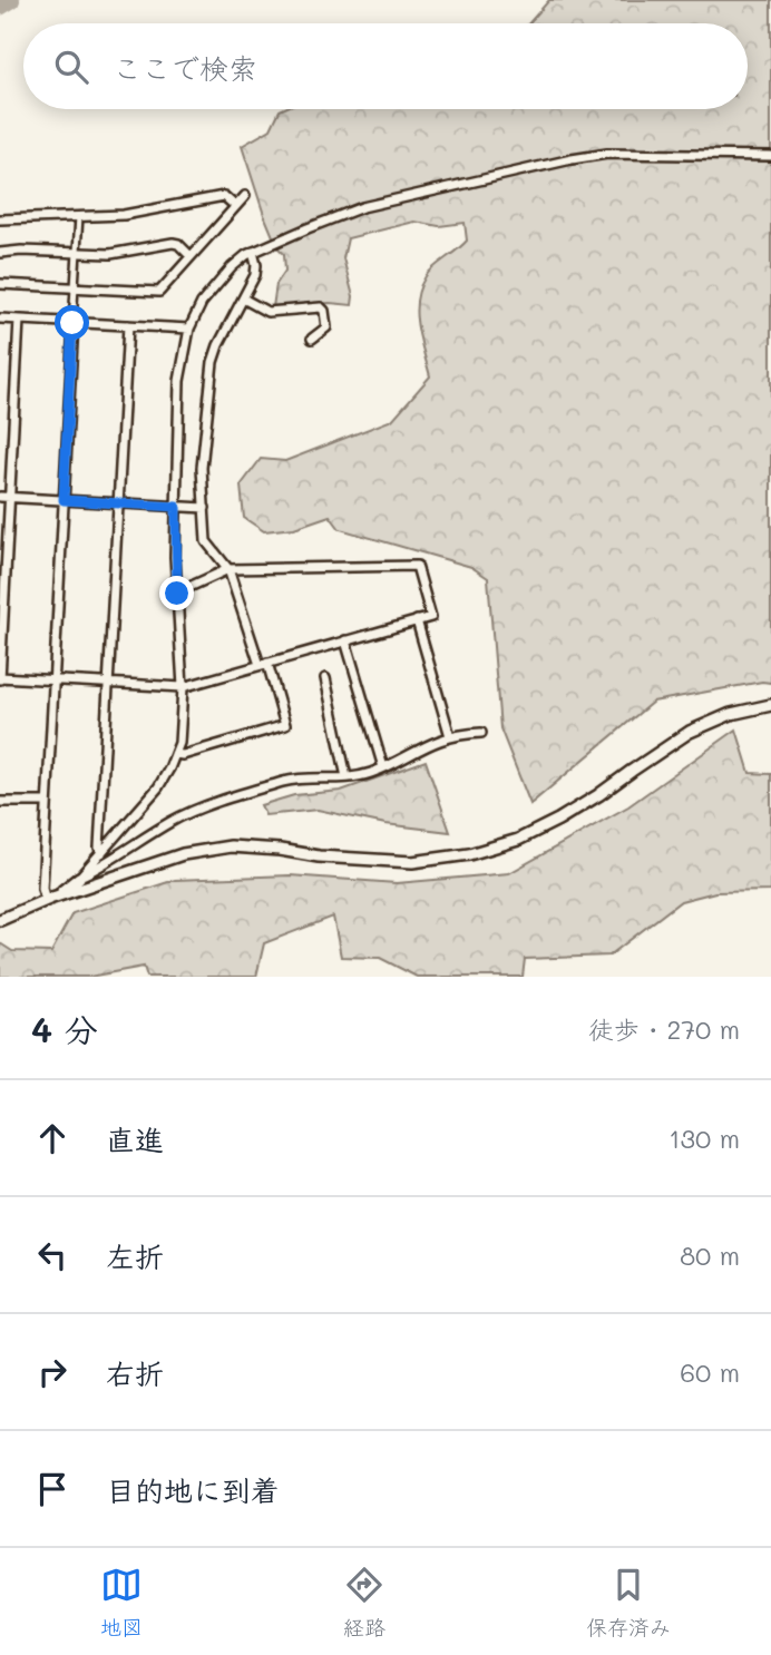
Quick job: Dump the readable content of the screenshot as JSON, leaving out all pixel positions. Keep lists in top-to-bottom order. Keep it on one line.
{"page":{"search":"ここで検索","heading":["4 分","徒歩 · 270 m"],"list":[["直進","130 m"],["左折","80 m"],["右折","60 m"],"目的地に到着"],"nav":["地図","経路","保存済み"]}}
